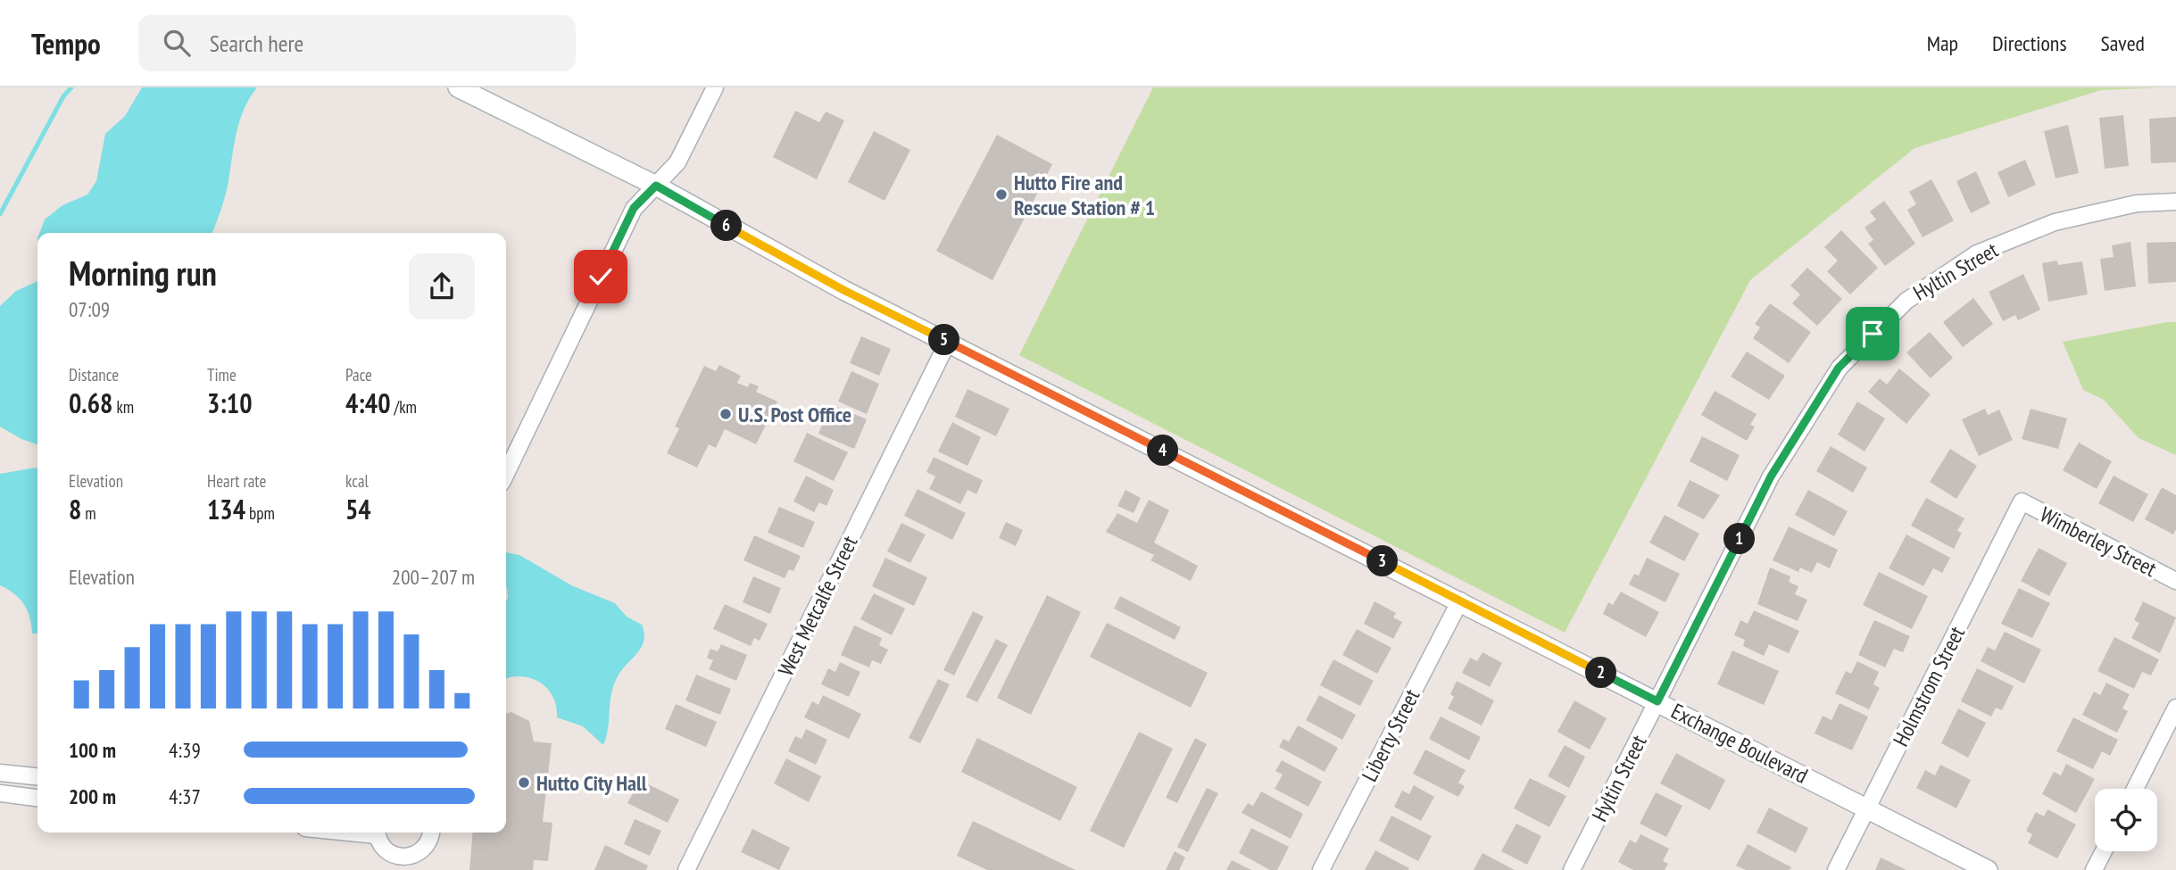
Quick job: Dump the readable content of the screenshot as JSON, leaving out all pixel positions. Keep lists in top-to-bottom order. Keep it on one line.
{"streets":{"street":["Hyltin Street","Wimberley Street","West Metcalfe Street","Holmstrom Street","Liberty Street","Exchange Boulevard"]},"crossings":[["Hyltin Street","Exchange Boulevard"],["Wimberley Street","Holmstrom Street"],["West Metcalfe Street","Exchange Boulevard"],["Holmstrom Street","Exchange Boulevard"],["Liberty Street","Exchange Boulevard"]],"places":["Hutto Fire and Rescue Station # 1","U.S. Post Office","Hutto City Hall"],"page":{"header":"Tempo","search":"Search here","nav":["Map","Directions","Saved"],"pins":["6","5","4","1","3","2"],"heading":["Morning run","07:09"],"stats":[["Distance","0.68 km"],["Time","3:10"],["Pace","4:40 /km"],["Elevation","8 m"],["Heart rate","134 bpm"],["kcal","54"]],"chart":["Elevation","200–207 m"],"list":[{"name":"100 m","note":"4:39"},{"name":"200 m","note":"4:37"}]}}
